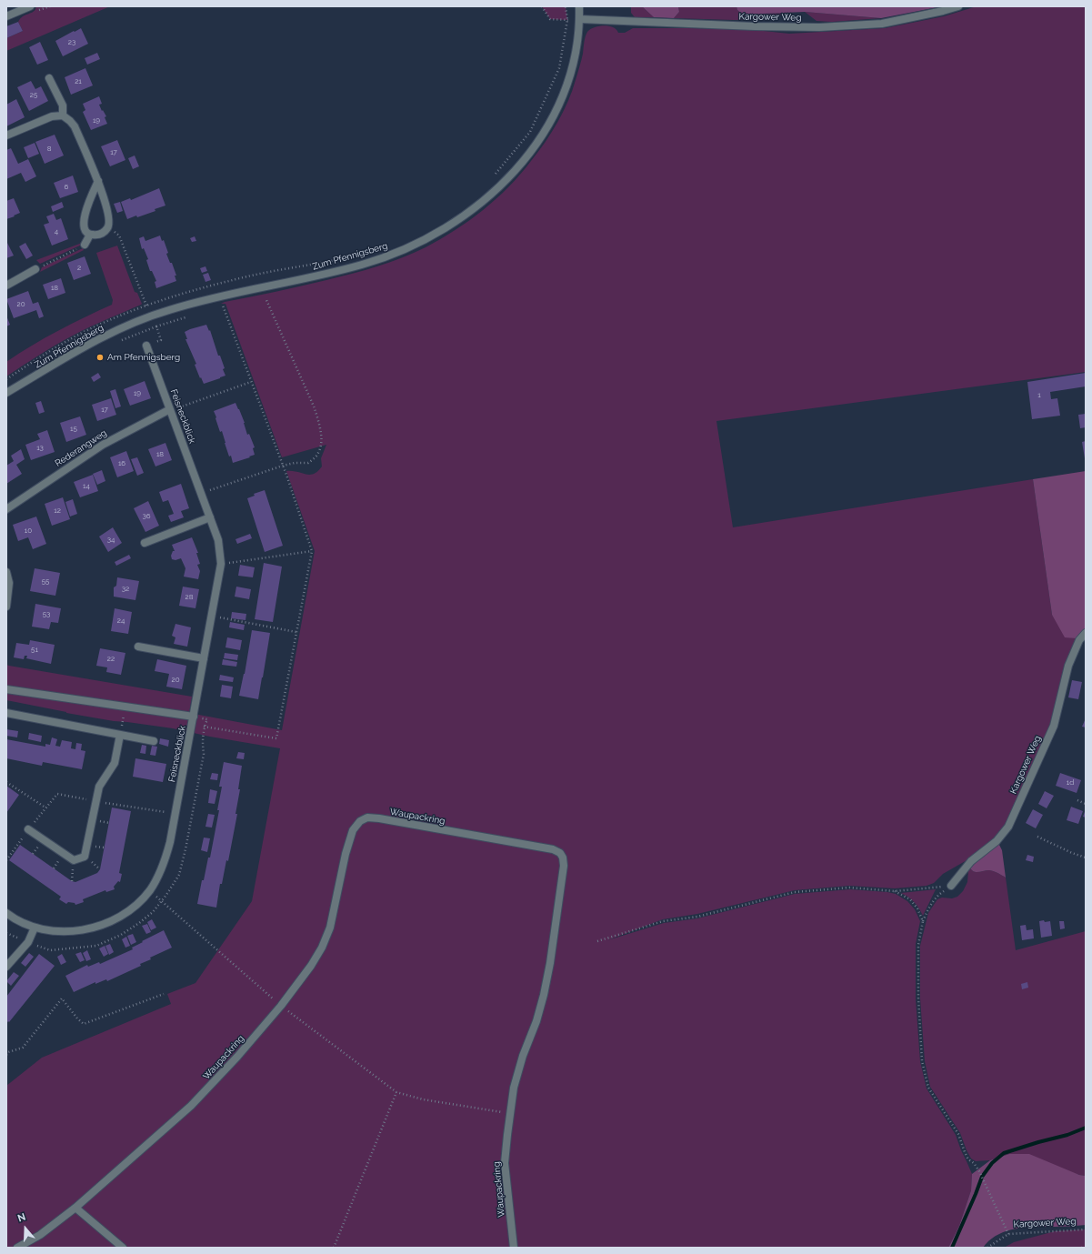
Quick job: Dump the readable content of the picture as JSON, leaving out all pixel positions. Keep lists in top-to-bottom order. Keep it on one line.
{"streets":{"street":["Kargower Weg","Zum Pfennigsberg","Feisneckblick","Rederangweg","Waupackring"]},"crossings":[["Kargower Weg","Zum Pfennigsberg"],["Feisneckblick","Rederangweg"]],"places":["Am Pfennigsberg"],"house_numbers":["23","21","25","19","8","17","6","4","2","18","20","19","1","17","15","13","18","16","14","12","36","10","34","55","32","28","53","24","51","22","20","1d"],"north":"top"}
